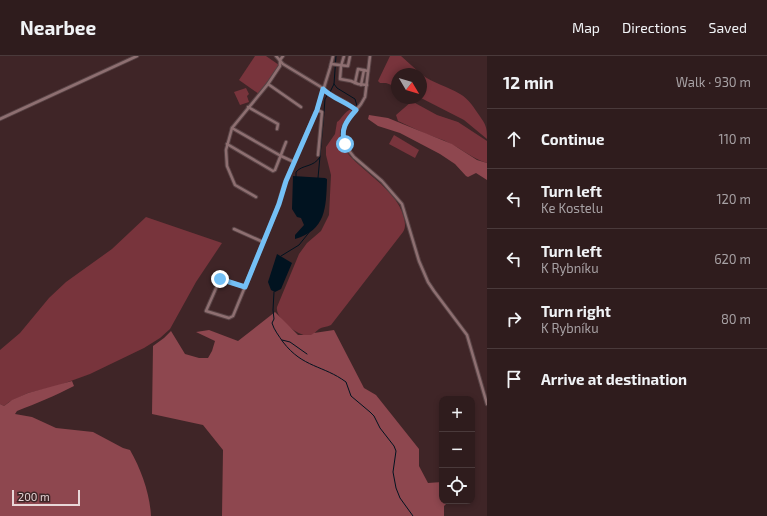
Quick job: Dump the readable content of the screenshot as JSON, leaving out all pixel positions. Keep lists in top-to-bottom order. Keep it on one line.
{"scale_bar":"200 m","north":"bottom right","page":{"header":"Nearbee","nav":["Map","Directions","Saved"],"heading":["12 min","Walk · 930 m"],"list":[["Continue","110 m"],["Turn left","Ke Kostelu","120 m"],["Turn left","K Rybníku","620 m"],["Turn right","K Rybníku","80 m"],"Arrive at destination"],"map_buttons":["+","−"],"scale":"200 m"}}
